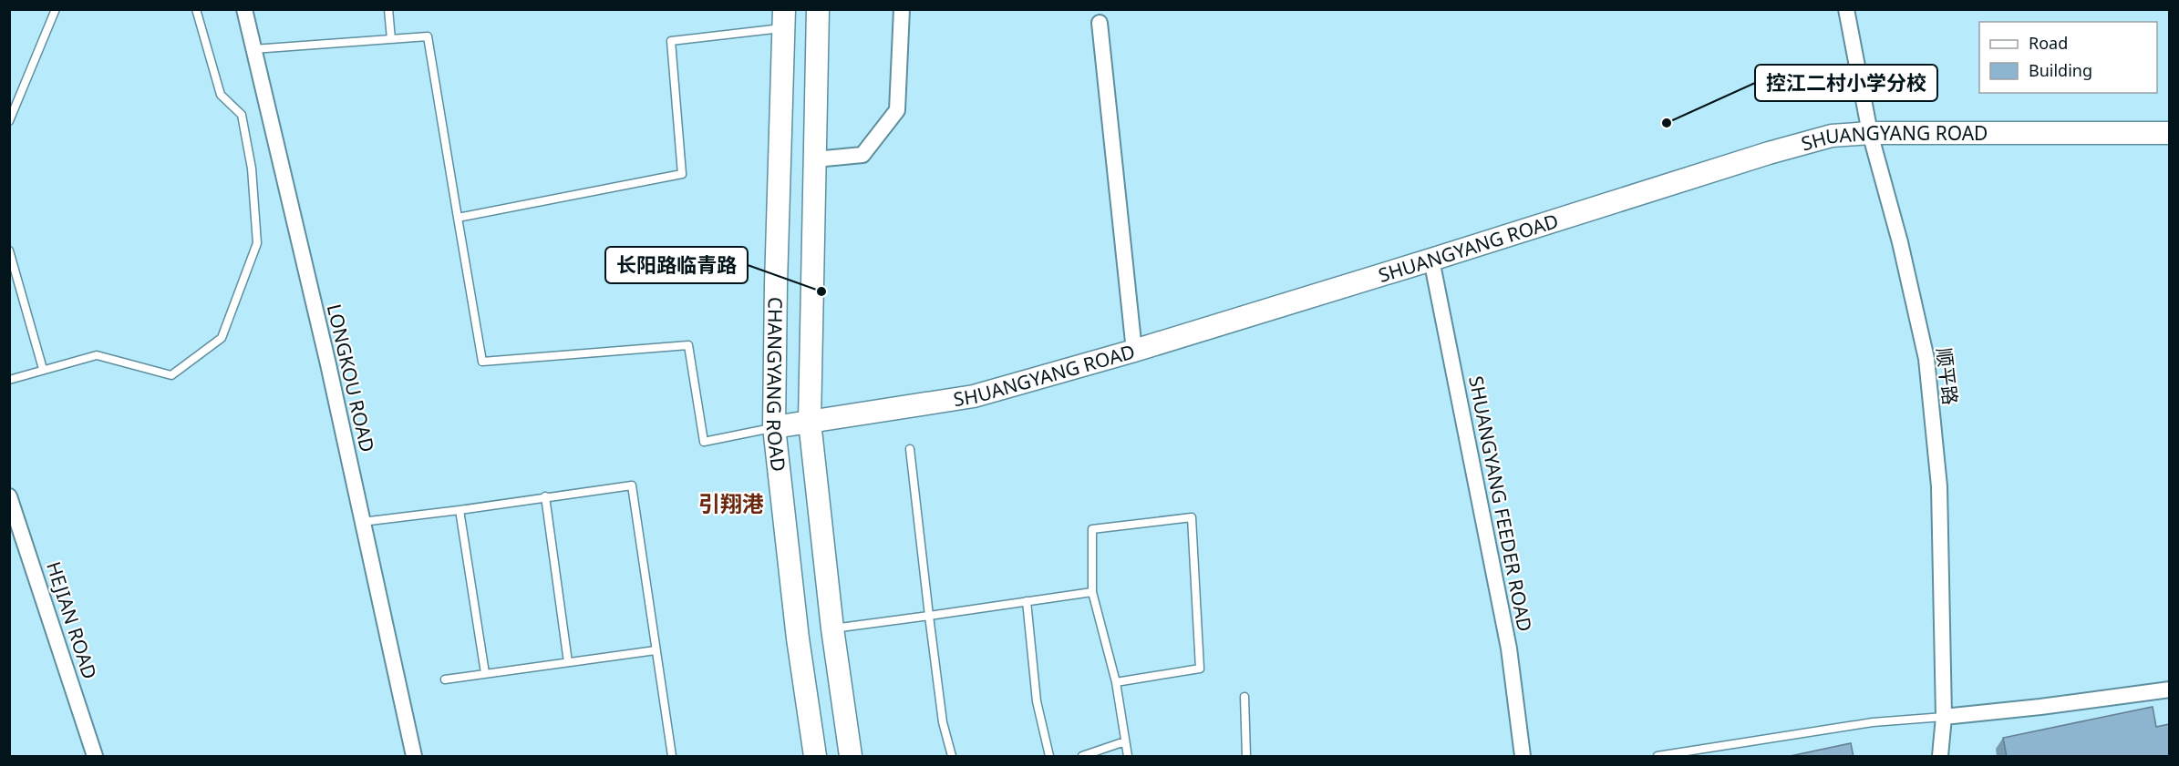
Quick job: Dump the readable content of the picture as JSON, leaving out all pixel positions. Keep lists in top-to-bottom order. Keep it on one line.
{"streets":{"main road":["SHUANGYANG ROAD","CHANGYANG ROAD"],"street":["顺平路","LONGKOU ROAD","SHUANGYANG FEEDER ROAD","HEJIAN ROAD"]},"crossings":[["SHUANGYANG ROAD","顺平路"],["SHUANGYANG ROAD","CHANGYANG ROAD"],["SHUANGYANG ROAD","SHUANGYANG FEEDER ROAD"]],"districts":["引翔港"],"places":["控江二村小学分校","长阳路临青路"],"legend":["Road","Building"]}
